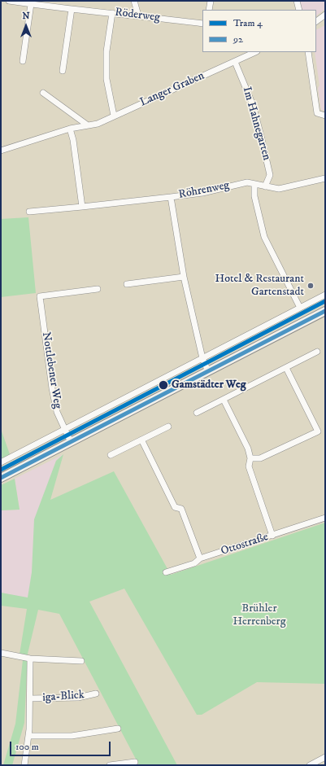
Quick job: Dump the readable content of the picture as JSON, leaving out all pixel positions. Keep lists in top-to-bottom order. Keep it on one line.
{"streets":{"street":["Röderweg","Langer Graben","Im Hahnegarten","Röhrenweg","Nottlebener Weg","Ottostraße","iga-Blick"]},"crossings":[["Langer Graben","Im Hahnegarten"],["Im Hahnegarten","Röhrenweg"]],"parks":["Brühler Herrenberg"],"places":["Hotel & Restaurant Gartenstadt","Gamstädter Weg"],"lines":["tram line 4","transit line 92"],"legend":["Tram 4","92"],"scale_bar":"100 m","north":"top"}
